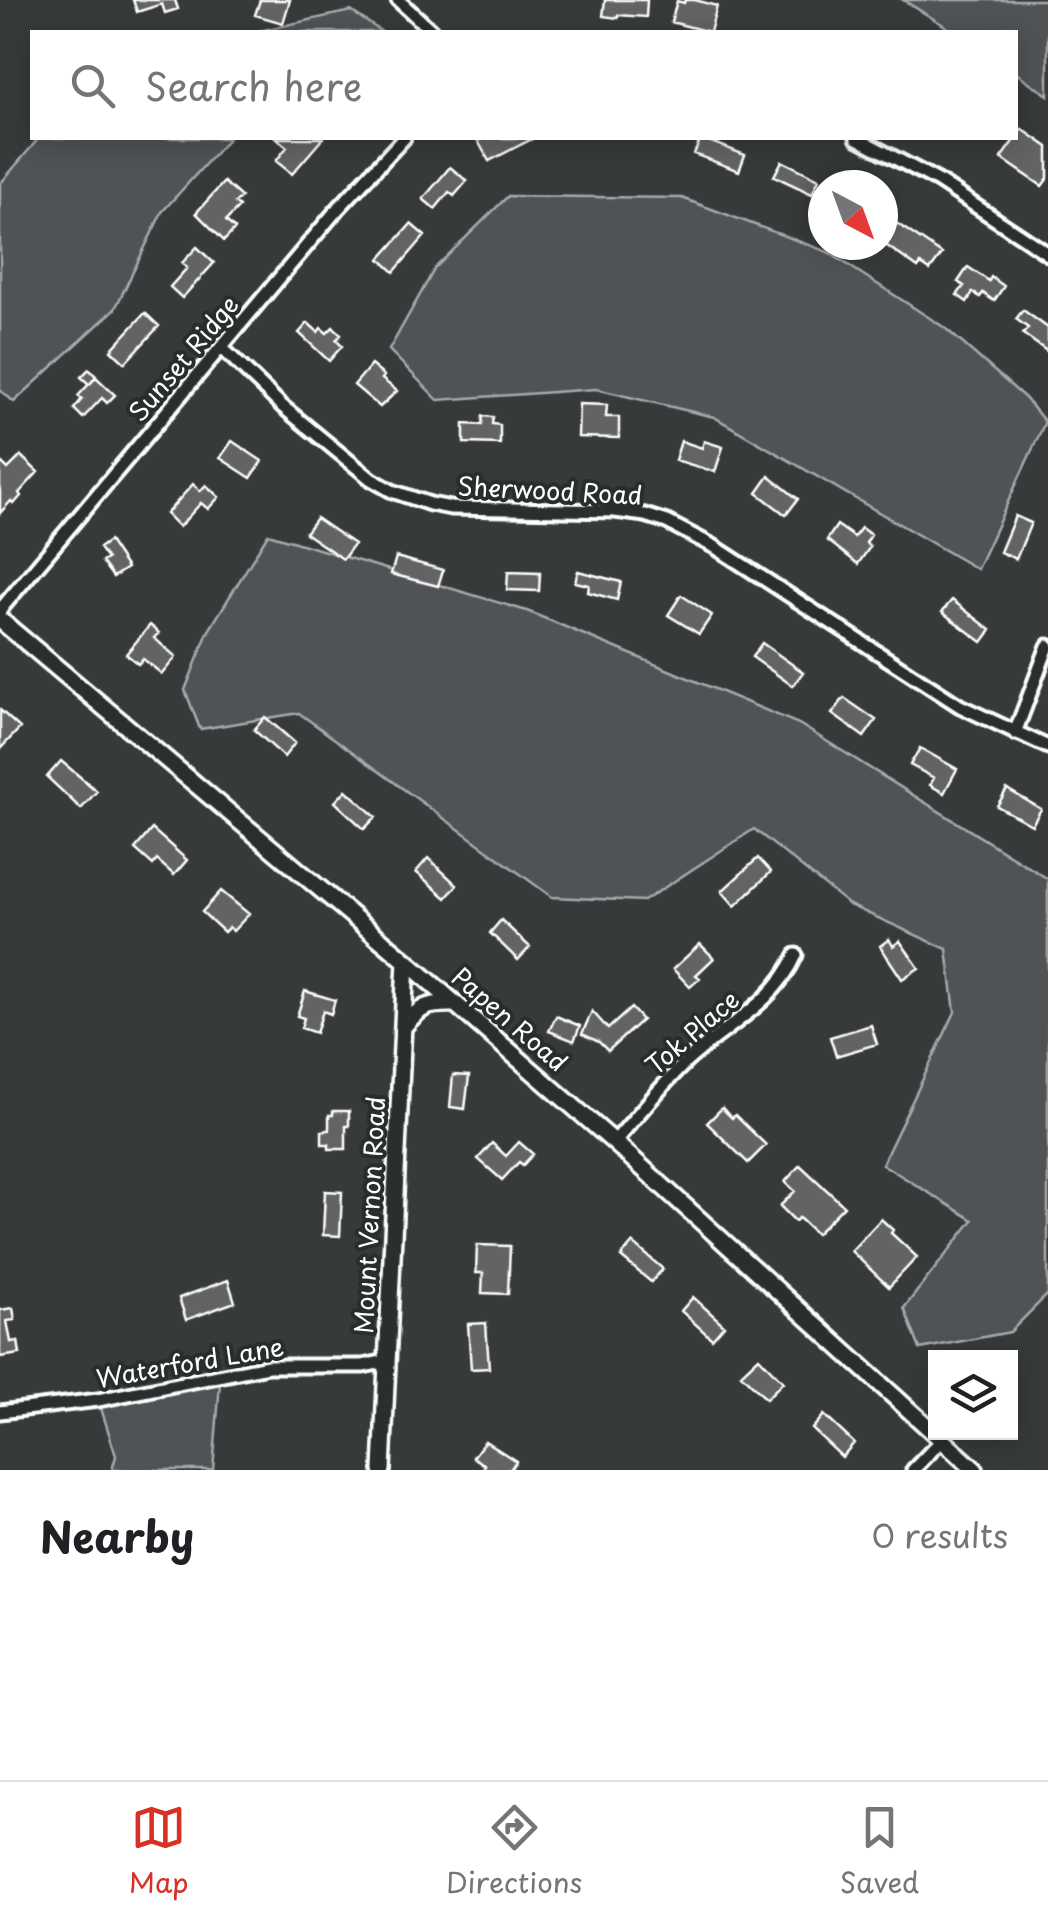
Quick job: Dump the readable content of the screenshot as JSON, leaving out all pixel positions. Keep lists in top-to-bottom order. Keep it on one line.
{"streets":{"street":["Sunset Ridge","Sherwood Road","Papen Road","Tok Place","Mount Vernon Road","Waterford Lane"]},"crossings":[["Sunset Ridge","Sherwood Road"],["Papen Road","Tok Place"],["Papen Road","Mount Vernon Road"],["Mount Vernon Road","Waterford Lane"]],"north":"bottom right","page":{"search":"Search here","heading":["Nearby","0 results"],"nav":["Map","Directions","Saved"]}}
